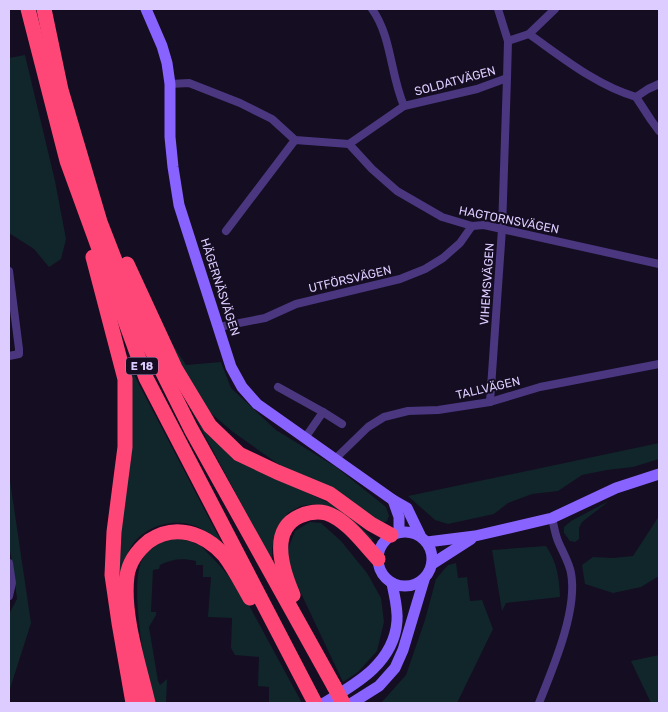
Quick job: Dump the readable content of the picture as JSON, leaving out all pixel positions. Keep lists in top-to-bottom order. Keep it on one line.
{"streets":{"highway":["E 18"],"street":["SOLDATVÄGEN","HAGTORNSVÄGEN","UTFÖRSVÄGEN","VIHEMSVÄGEN","HÄGERNÄSVÄGEN","TALLVÄGEN"]},"crossings":[["SOLDATVÄGEN","HAGTORNSVÄGEN"],["SOLDATVÄGEN","VIHEMSVÄGEN"],["HAGTORNSVÄGEN","UTFÖRSVÄGEN"],["HAGTORNSVÄGEN","VIHEMSVÄGEN"],["UTFÖRSVÄGEN","HÄGERNÄSVÄGEN"],["VIHEMSVÄGEN","TALLVÄGEN"],["HÄGERNÄSVÄGEN","TALLVÄGEN"]]}
